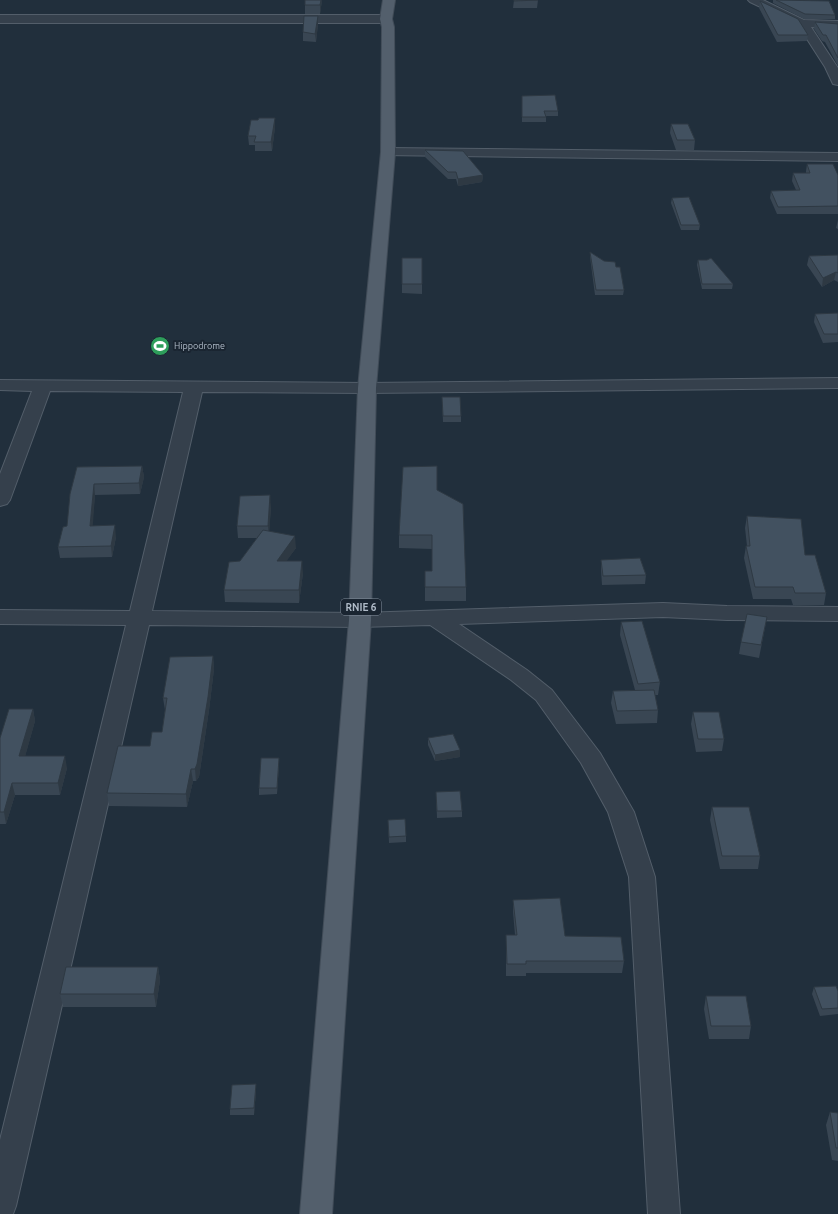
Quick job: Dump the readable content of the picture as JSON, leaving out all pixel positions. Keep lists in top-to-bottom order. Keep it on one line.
{"streets":{"main road":["RNIE 6"]},"places":{"sports":["Hippodrome"]}}
